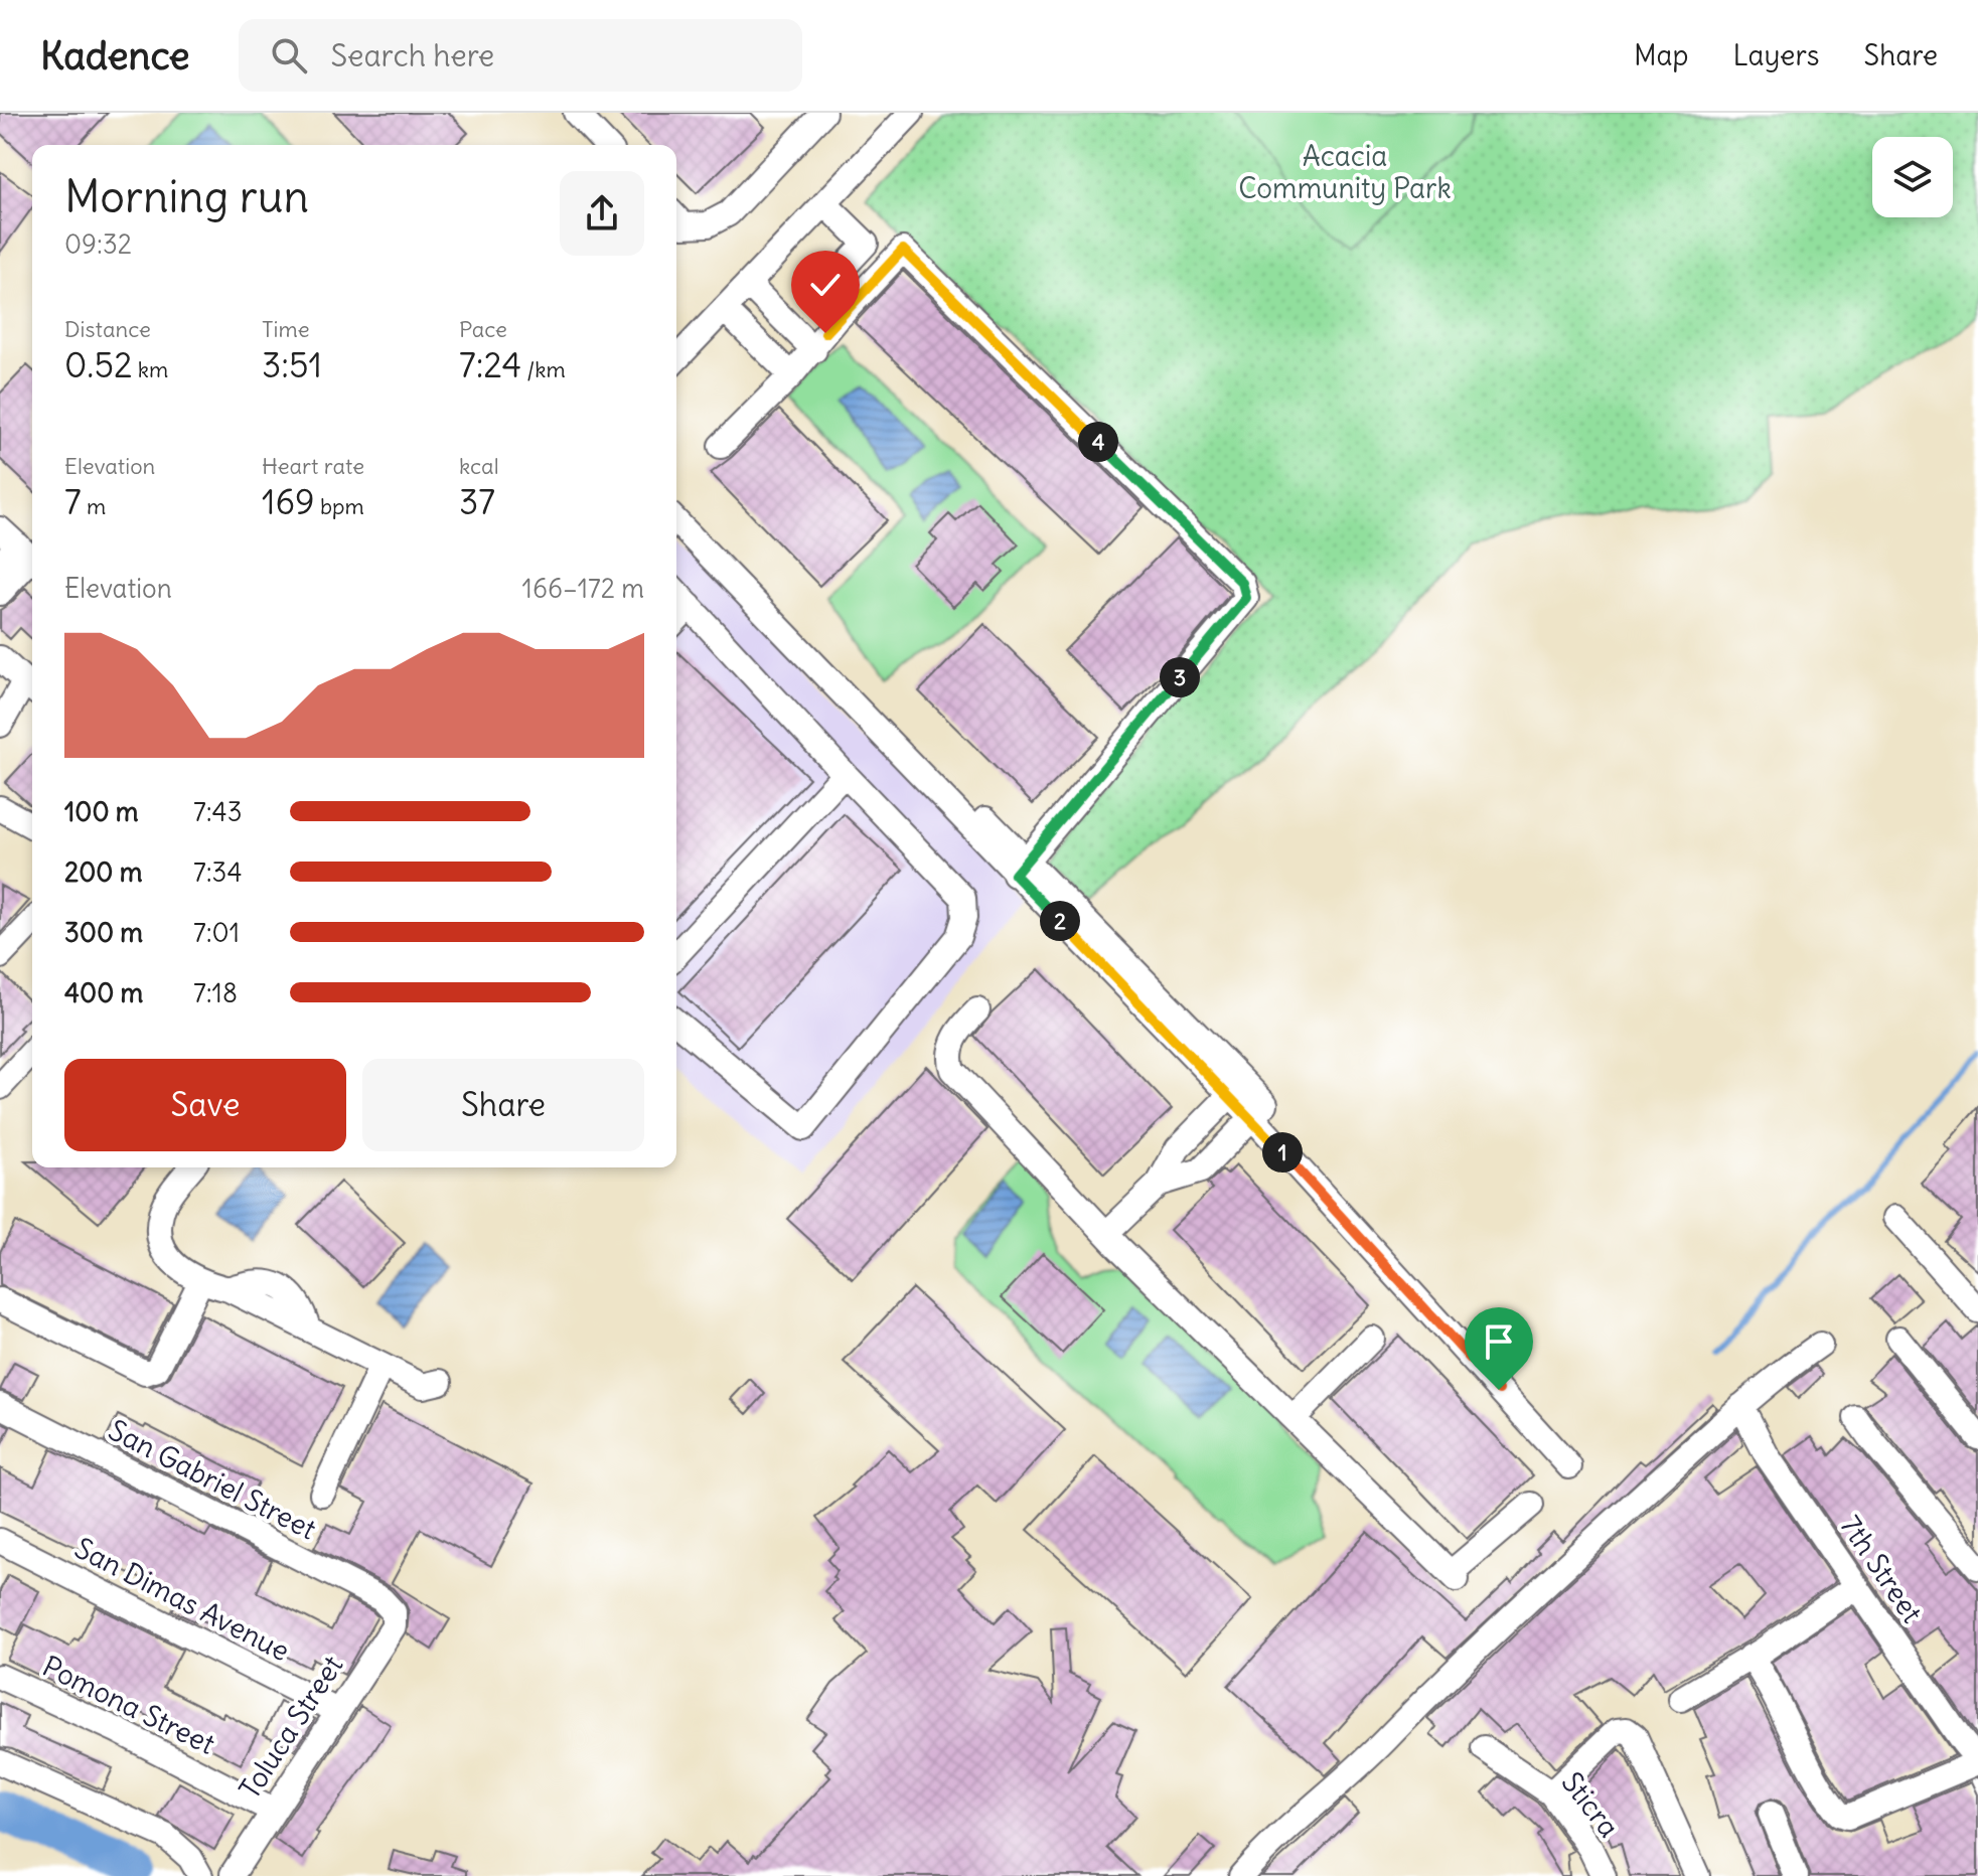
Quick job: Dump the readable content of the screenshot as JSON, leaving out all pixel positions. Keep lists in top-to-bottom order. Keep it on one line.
{"streets":{"street":["San Gabriel Street","7th Street","San Dimas Avenue","Pomona Street","Toluca Street","Sticra"]},"crossings":[["San Gabriel Street","Toluca Street"],["San Dimas Avenue","Toluca Street"],["Pomona Street","Toluca Street"]],"parks":["Acacia Community Park"],"page":{"header":"Kadence","search":"Search here","nav":["Map","Layers","Share"],"heading":["Morning run","09:32"],"stats":[["Distance","0.52 km"],["Time","3:51"],["Pace","7:24 /km"],["Elevation","7 m"],["Heart rate","169 bpm"],["kcal","37"]],"pins":["4","3","2","1"],"chart":["Elevation","166–172 m"],"list":[{"name":"100 m","note":"7:43"},{"name":"200 m","note":"7:34"},{"name":"300 m","note":"7:01"},{"name":"400 m","note":"7:18"}],"buttons":["Save","Share"]}}
